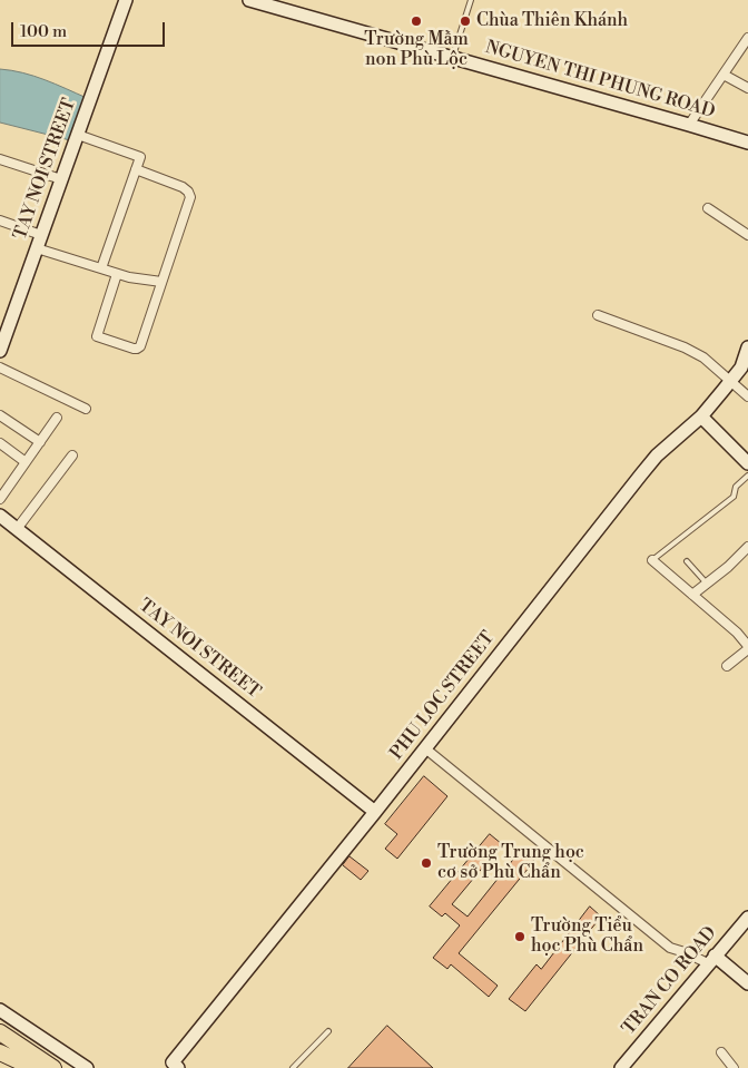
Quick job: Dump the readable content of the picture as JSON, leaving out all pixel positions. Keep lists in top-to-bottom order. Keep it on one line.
{"streets":{"street":["NGUYEN THI PHUNG ROAD","TAY NOI STREET","PHU LOC STREET","TRAN CO ROAD"]},"crossings":[["TAY NOI STREET","PHU LOC STREET"]],"places":["Trường Mầm non Phù Lộc","Chùa Thiên Khánh","Trường Trung học cơ sở Phù Chẩn","Trường Tiểu học Phù Chẩn"],"scale_bar":"100 m"}
